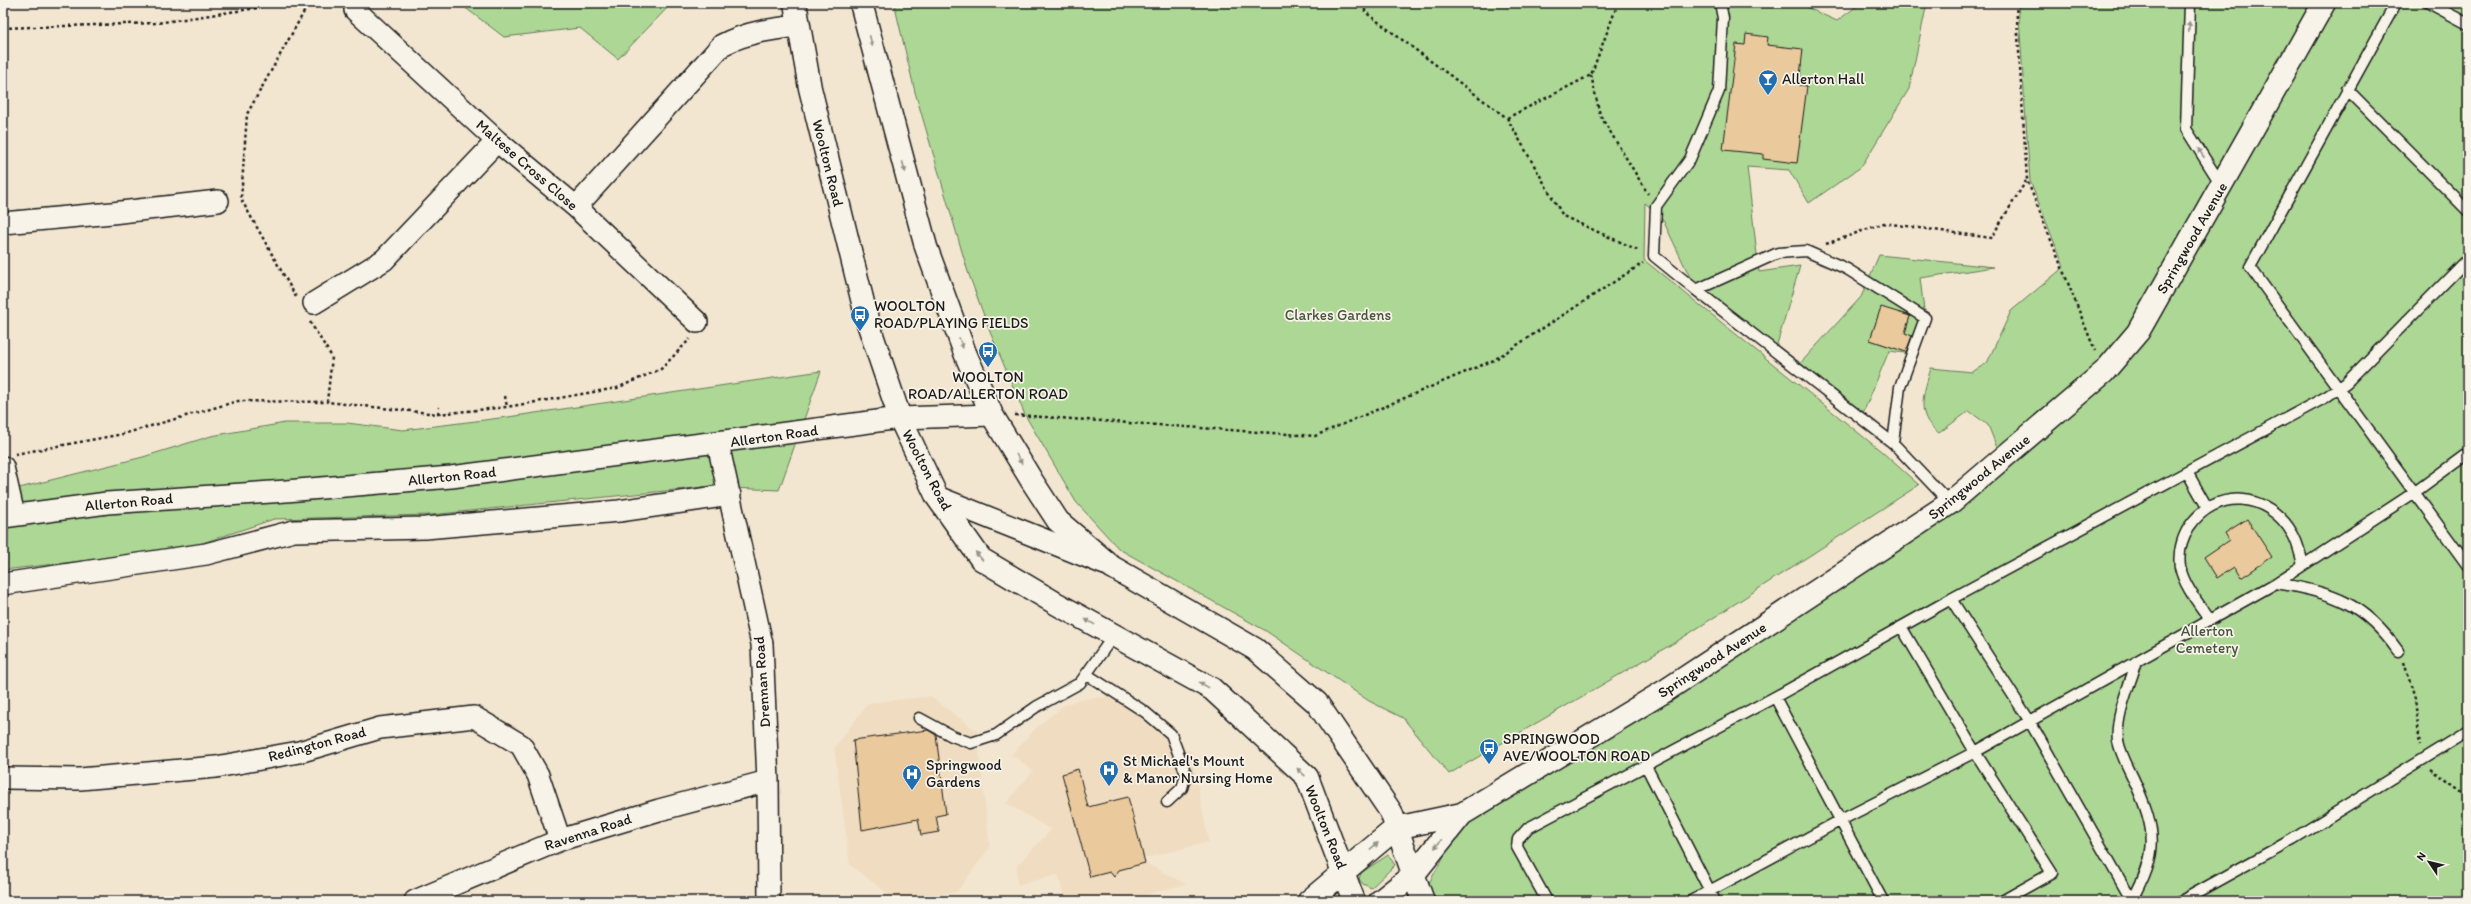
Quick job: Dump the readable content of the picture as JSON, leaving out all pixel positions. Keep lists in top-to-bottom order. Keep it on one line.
{"streets":{"main road":["Woolton Road","Springwood Avenue"],"street":["Maltese Cross Close","Allerton Road","Drennan Road","Redington Road","Ravenna Road"]},"crossings":[["Woolton Road","Springwood Avenue"],["Woolton Road","Allerton Road"],["Allerton Road","Drennan Road"],["Drennan Road","Ravenna Road"],["Redington Road","Ravenna Road"]],"parks":["Clarkes Gardens","Allerton Cemetery"],"places":{"bar":["Allerton Hall"],"bus stop":["WOOLTON ROAD/PLAYING FIELDS","WOOLTON ROAD/ALLERTON ROAD","SPRINGWOOD AVE/WOOLTON ROAD"],"hospital":["St Michael's Mount & Manor Nursing Home","Springwood Gardens"]},"north":"top left"}
